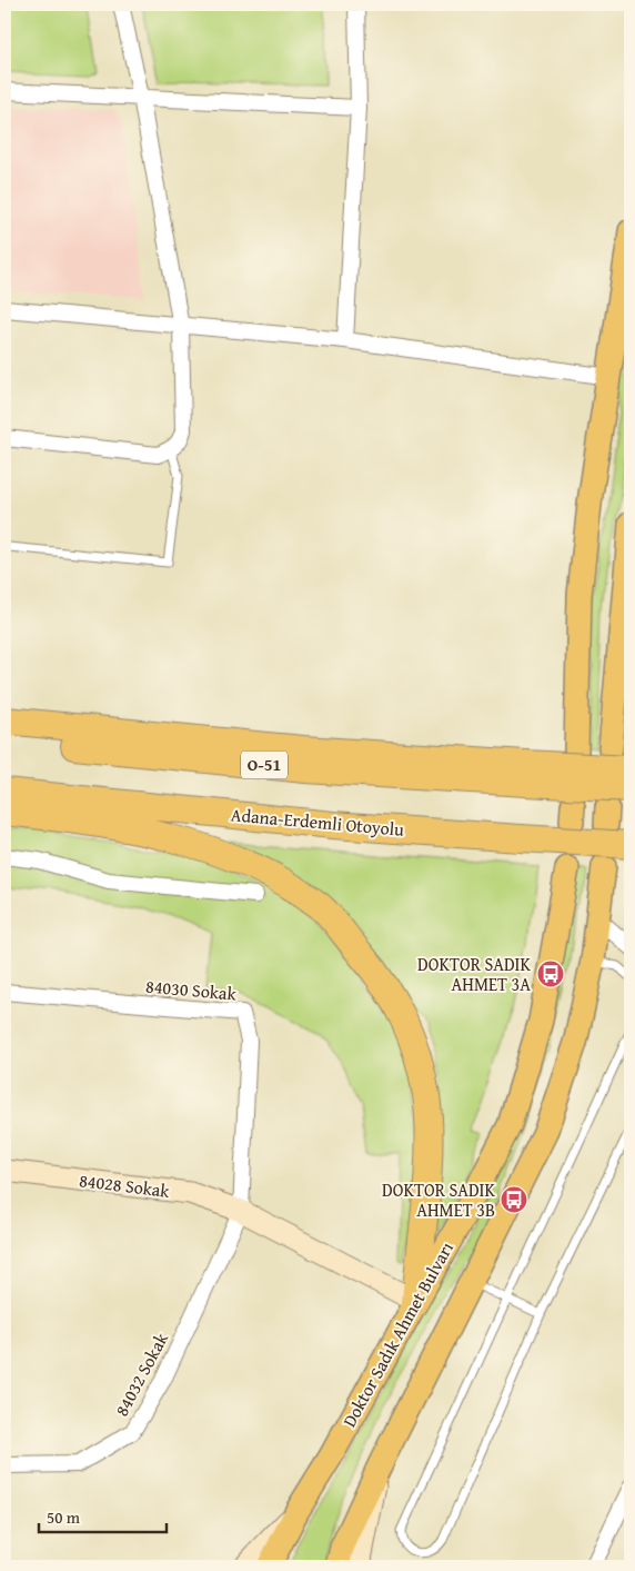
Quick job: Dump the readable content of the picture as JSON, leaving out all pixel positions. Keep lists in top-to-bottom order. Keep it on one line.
{"streets":{"highway":["O-51","Adana-Erdemli Otoyolu"],"main road":["Doktor Sadık Ahmet Bulvarı"],"street":["84030 Sokak","84028 Sokak","84032 Sokak"]},"crossings":[["84030 Sokak","84028 Sokak"],["84030 Sokak","84032 Sokak"],["84028 Sokak","Doktor Sadık Ahmet Bulvarı"],["84028 Sokak","84032 Sokak"]],"places":{"bus stop":["DOKTOR SADIK AHMET 3A","DOKTOR SADIK AHMET 3B"]},"scale_bar":"50 m"}
